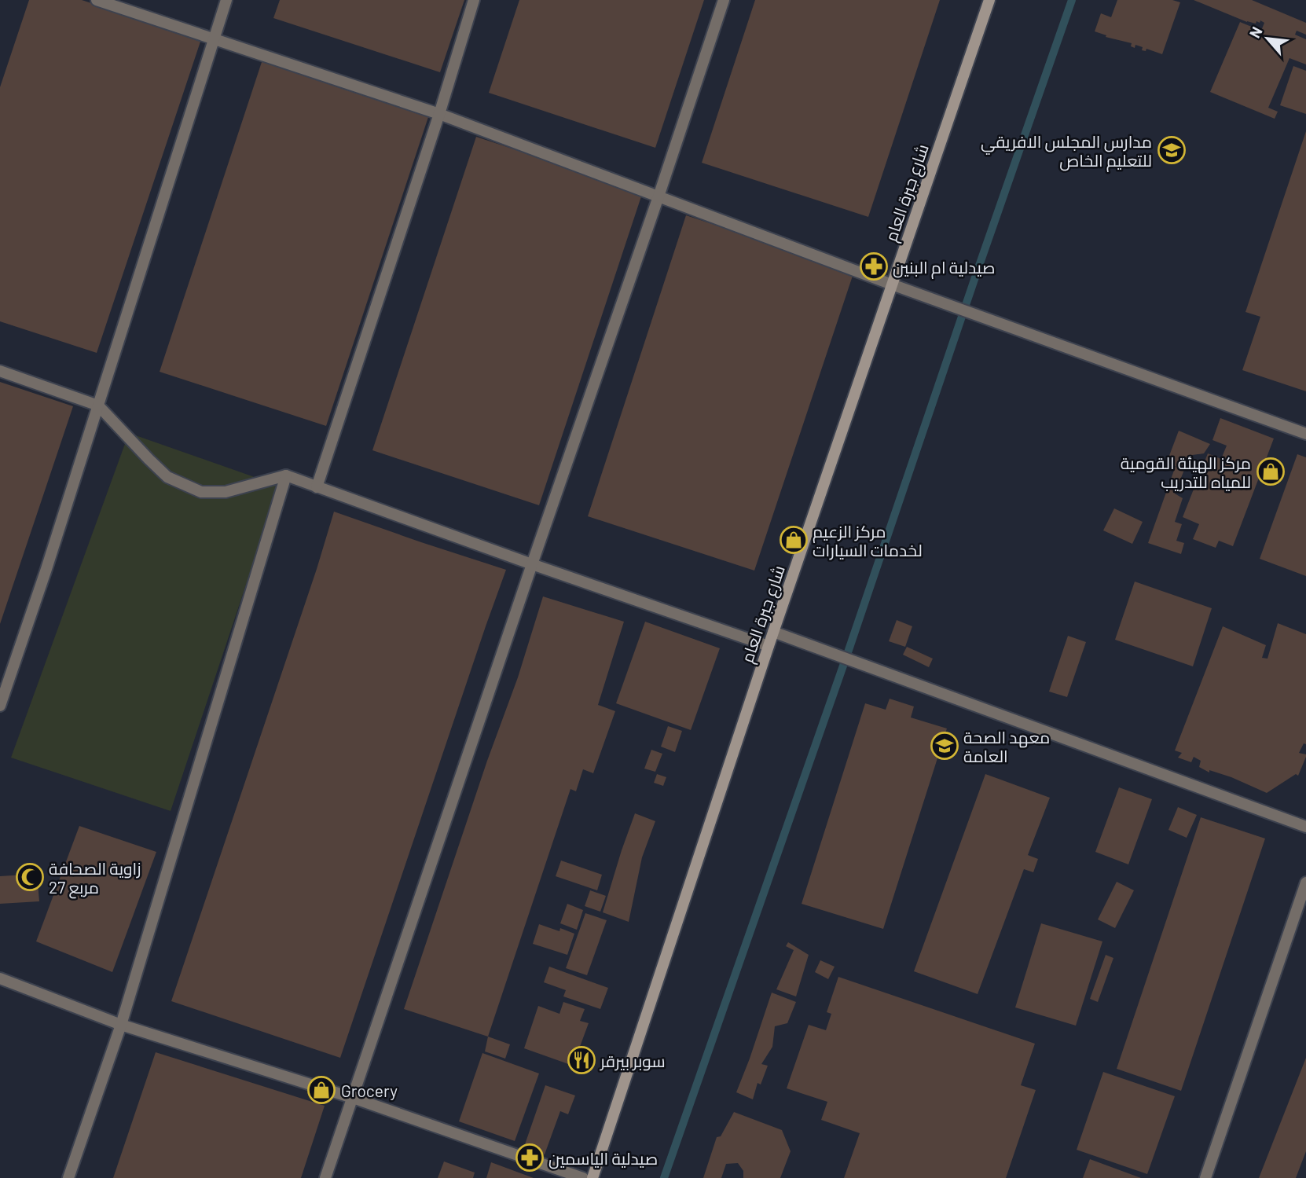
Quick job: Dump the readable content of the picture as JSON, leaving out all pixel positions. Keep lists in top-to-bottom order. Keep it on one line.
{"streets":{"main road":["شارع جبرة العام"]},"places":{"school or university":["مدارس المجلس الافريقي للتعليم الخاص","معهد الصحة العامة"],"pharmacy":["صيدلية ام البنين","صيدلية الياسمين"],"shop":["مركز الهيئة القومية للمياه للتدريب","مركز الزعيم لخدمات السيارات","Grocery"],"mosque":["زاوية الصحافة مربع 27"],"restaurant":["سوبر بيرقر"]},"north":"top left"}
